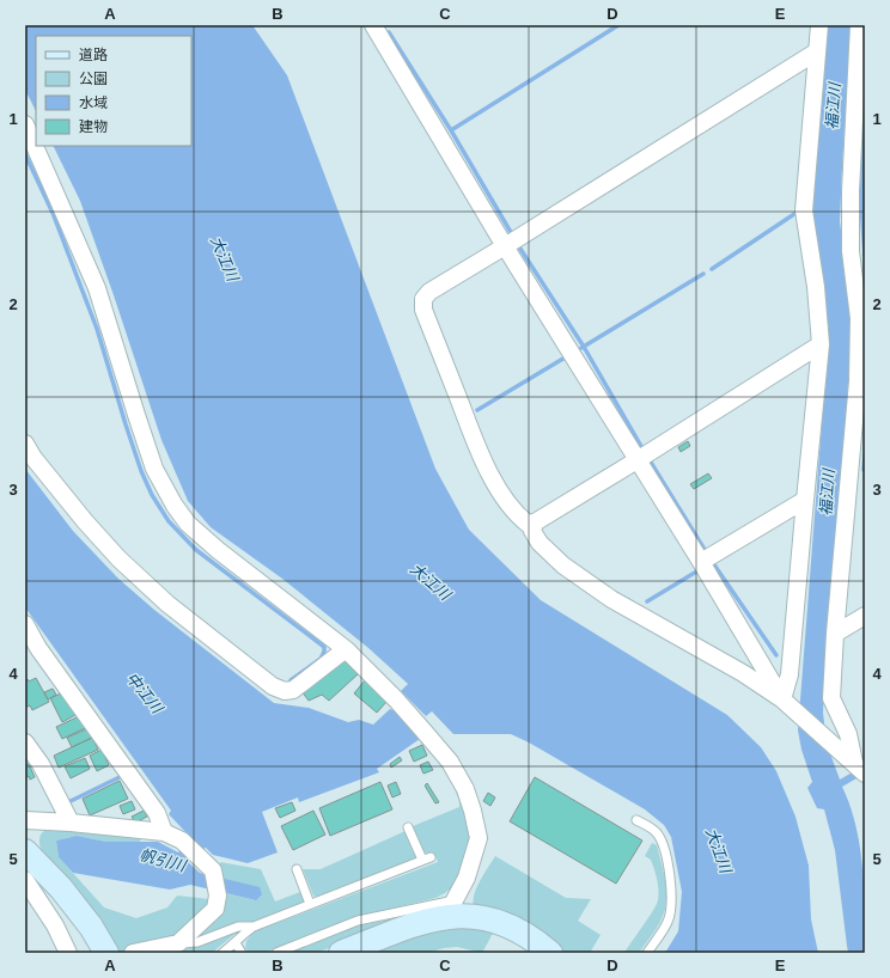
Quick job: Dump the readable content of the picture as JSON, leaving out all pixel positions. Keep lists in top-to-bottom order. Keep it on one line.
{"water":["福江川","大江川","中江川","帆引川"],"legend":["道路","公園","水域","建物"],"grid":{"columns":["A","B","C","D","E"],"rows":["1","2","3","4","5"]}}
